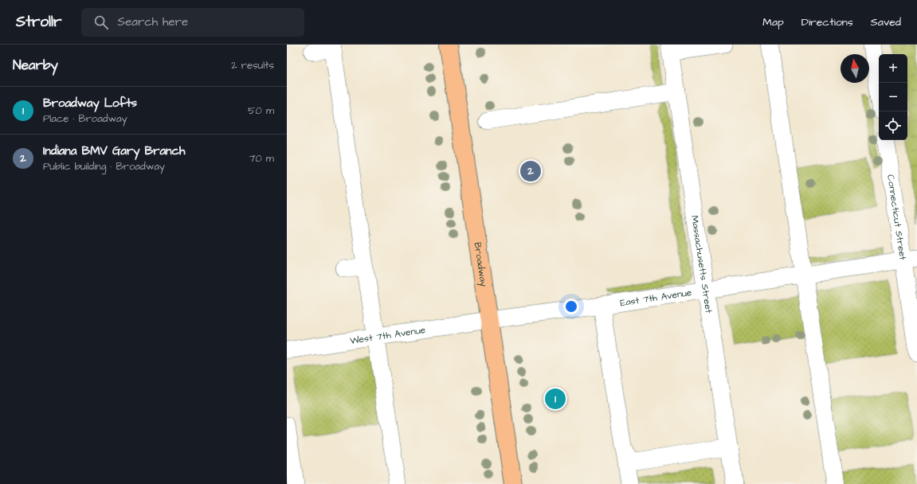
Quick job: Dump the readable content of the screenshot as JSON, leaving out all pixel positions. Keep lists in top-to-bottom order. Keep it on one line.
{"streets":{"main road":["Broadway"],"street":["Connecticut Street","Massachusetts Street","East 7th Avenue","West 7th Avenue"]},"crossings":[["Connecticut Street","East 7th Avenue"],["Broadway","East 7th Avenue"],["Broadway","West 7th Avenue"],["Massachusetts Street","East 7th Avenue"],["East 7th Avenue","West 7th Avenue"]],"north":"top","page":{"header":"Strollr","search":"Search here","nav":["Map","Directions","Saved"],"heading":["Nearby","2 results"],"map_buttons":["+","−"],"list":[{"mark":"1","name":"Broadway Lofts","note":"Place · Broadway","value":"50 m"},{"mark":"2","name":"Indiana BMV Gary Branch","note":"Public building · Broadway","value":"70 m"}],"pins":["2","1"]}}
